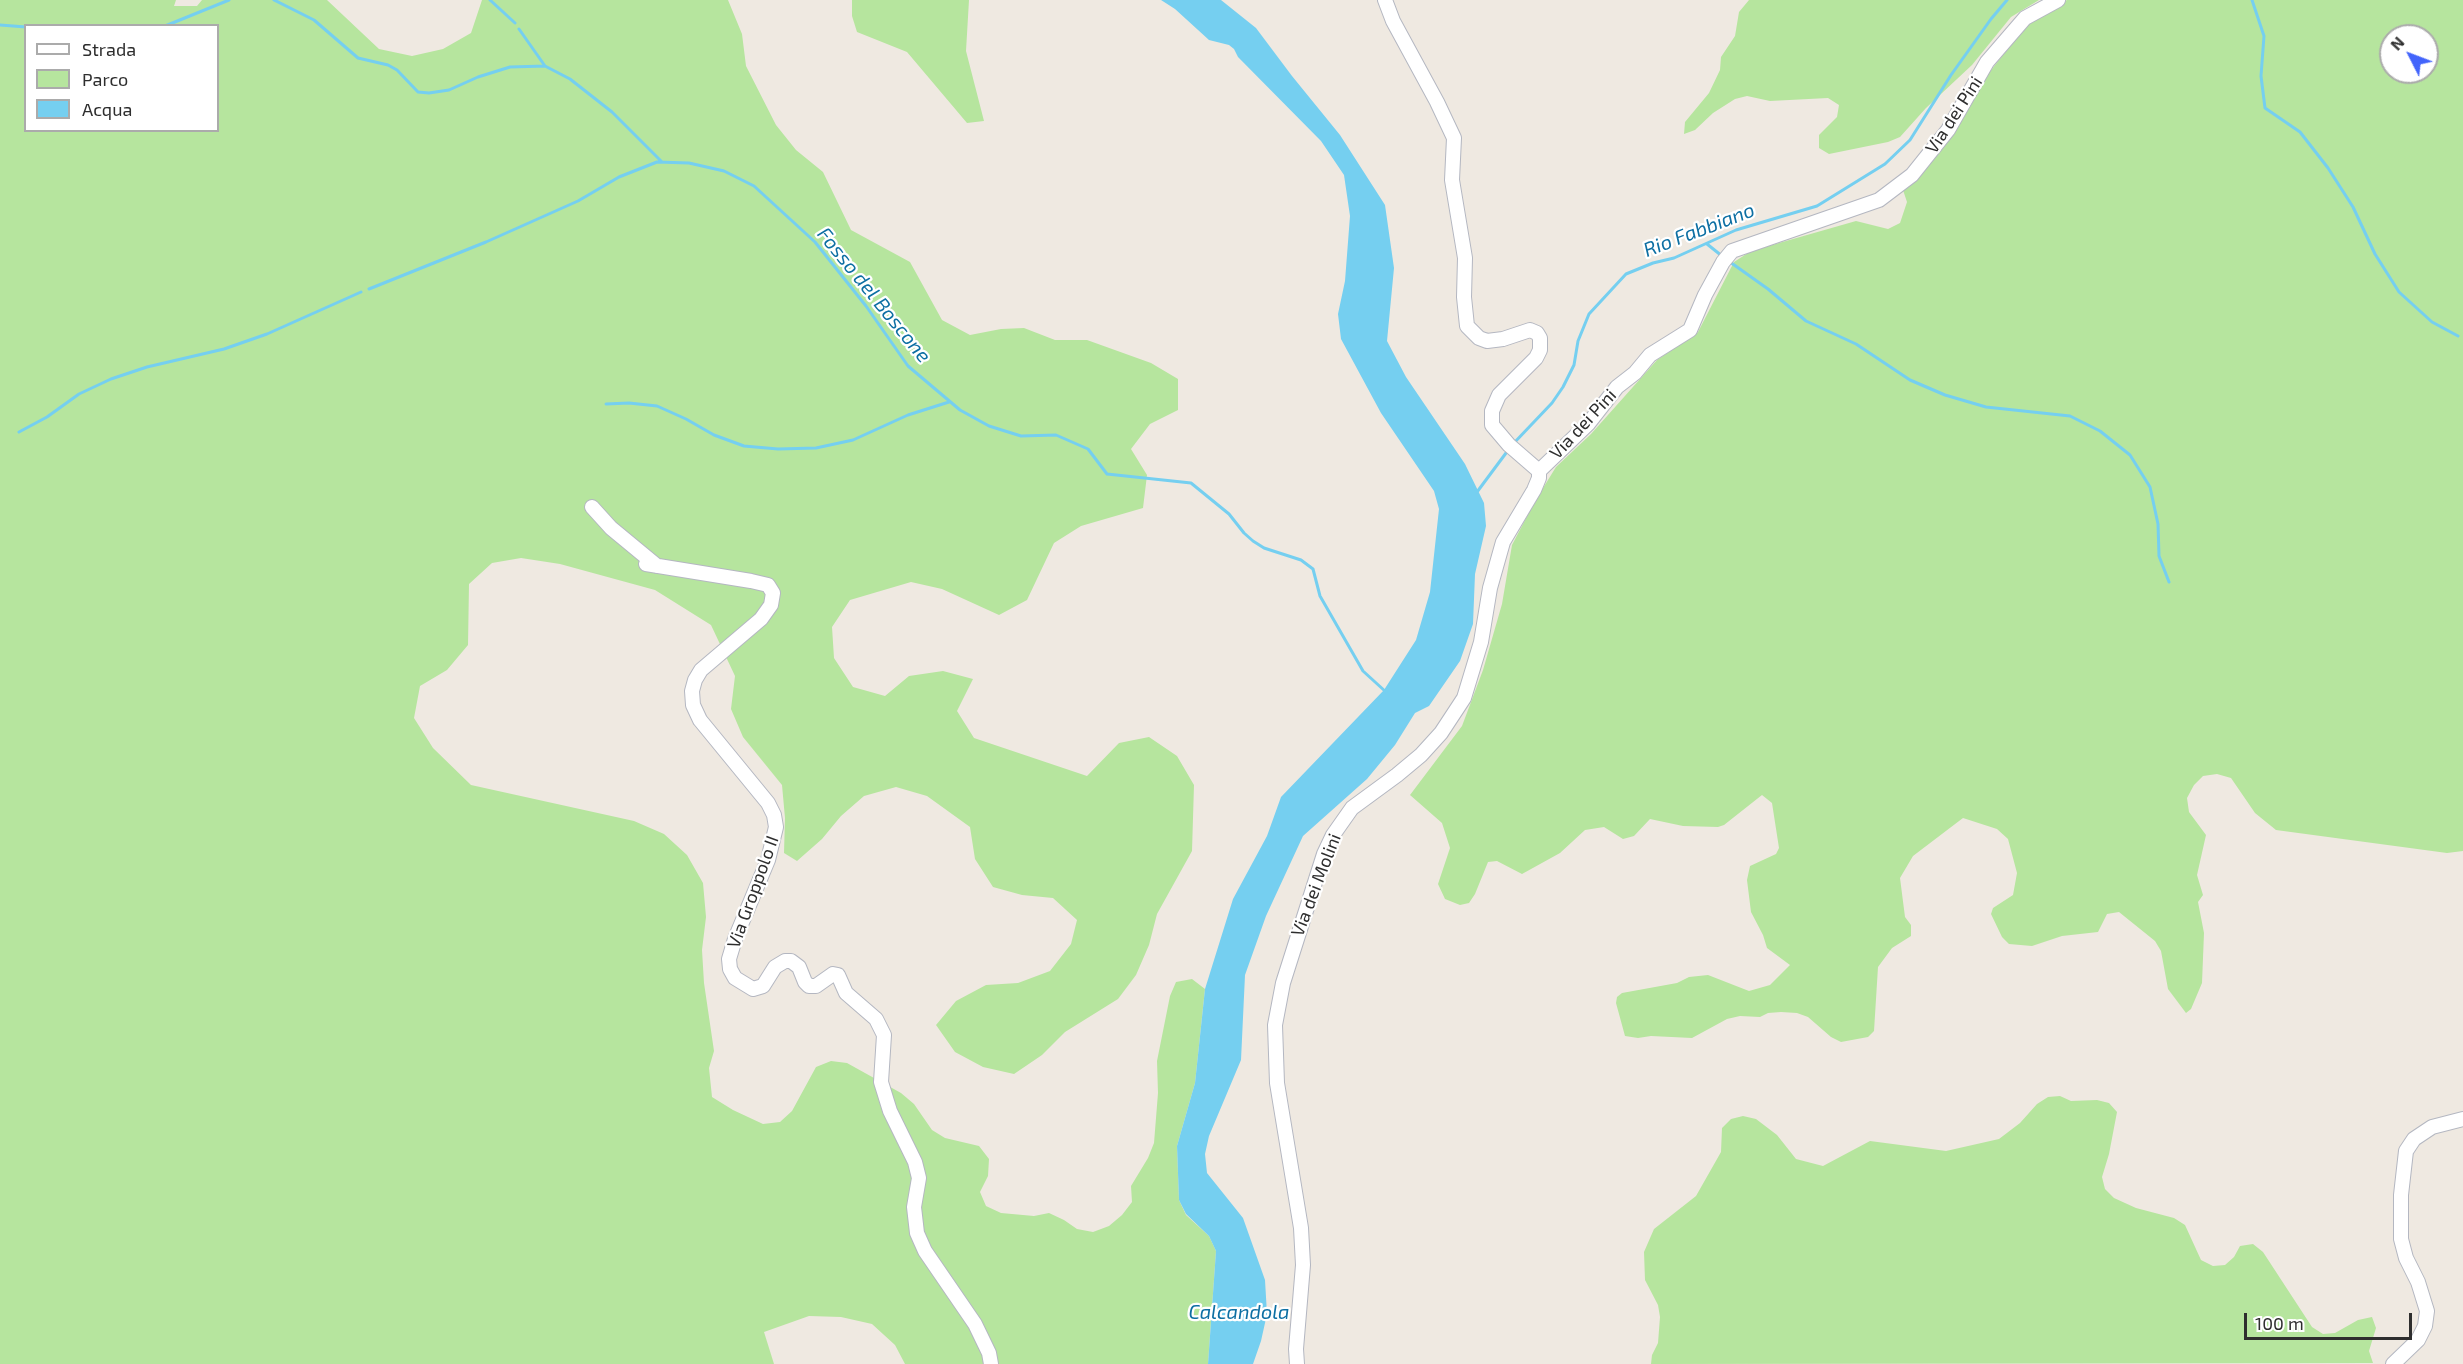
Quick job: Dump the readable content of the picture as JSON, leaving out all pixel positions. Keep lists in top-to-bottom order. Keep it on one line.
{"streets":{"street":["Via dei Pini","Via dei Molini","Via Groppolo II"]},"crossings":[["Via dei Pini","Via dei Molini"]],"water":["Rio Fabbiano","Fosso del Boscone","Calcandola"],"legend":["Strada","Parco","Acqua"],"scale_bar":"100 m","north":"top left"}
